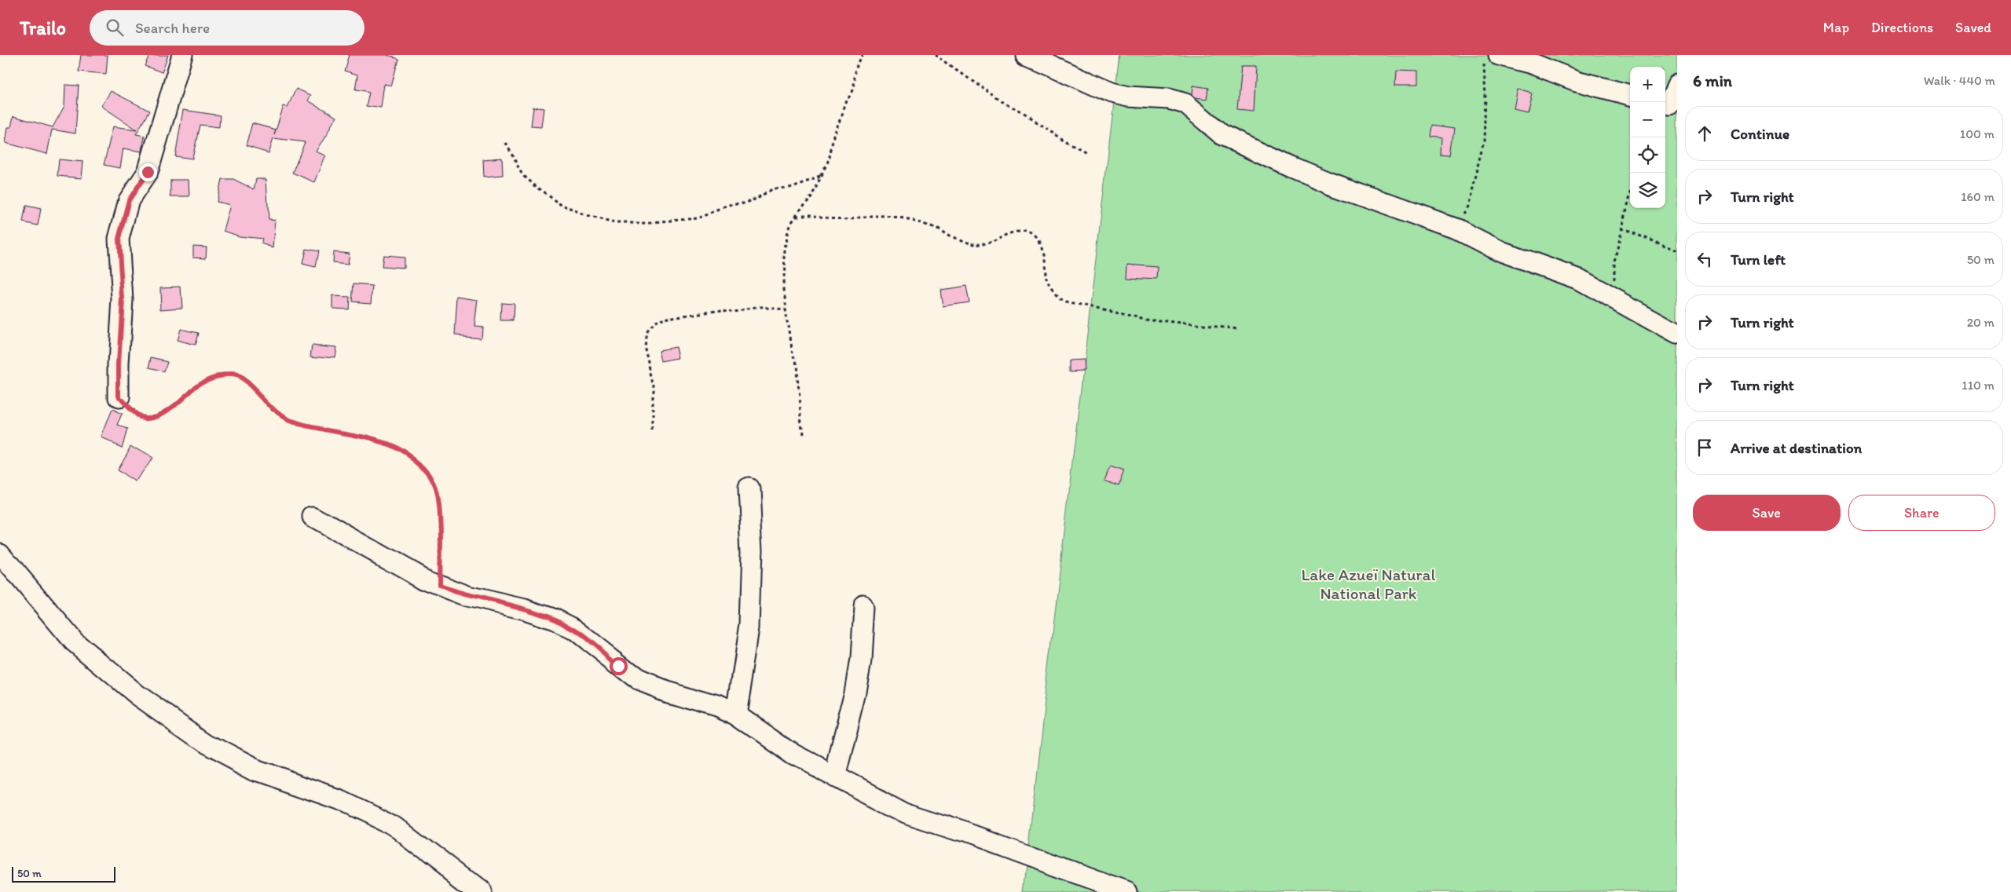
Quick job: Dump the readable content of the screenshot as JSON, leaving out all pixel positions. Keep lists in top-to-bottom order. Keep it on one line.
{"parks":["Lake Azueï Natural National Park"],"scale_bar":"50 m","page":{"header":"Trailo","search":"Search here","nav":["Map","Directions","Saved"],"heading":["6 min","Walk · 440 m"],"map_buttons":["+","−"],"list":[["Continue","100 m"],["Turn right","160 m"],["Turn left","50 m"],["Turn right","20 m"],["Turn right","110 m"],"Arrive at destination"],"buttons":["Save","Share"],"scale":"50 m"}}
